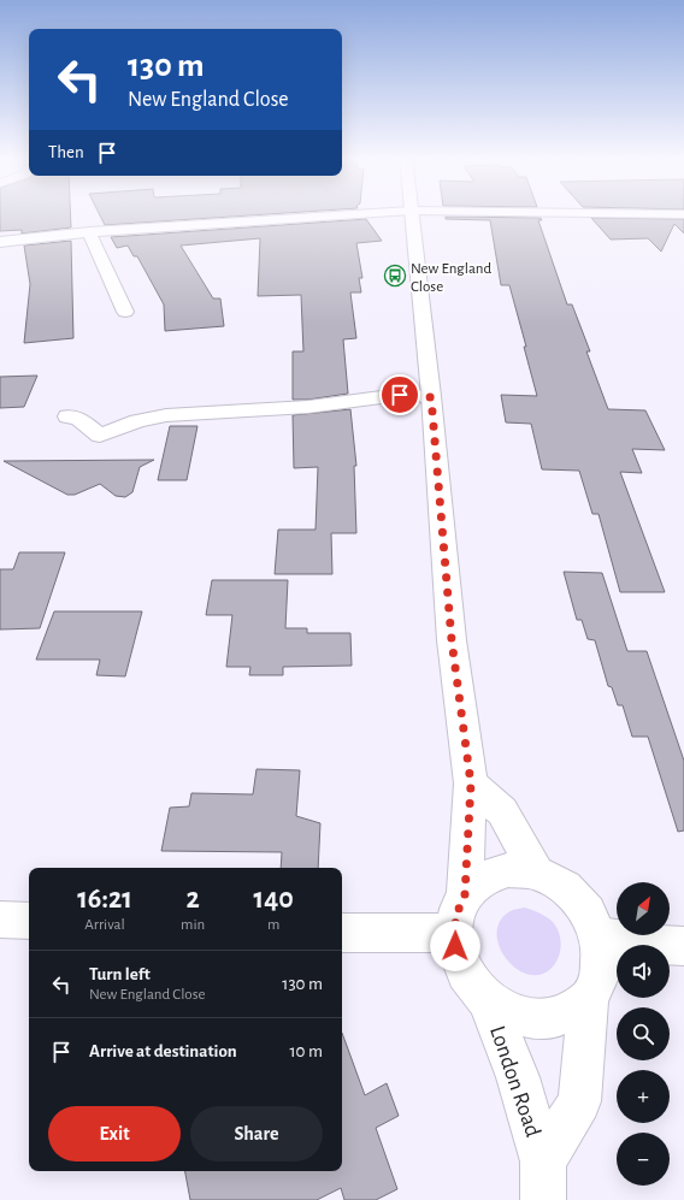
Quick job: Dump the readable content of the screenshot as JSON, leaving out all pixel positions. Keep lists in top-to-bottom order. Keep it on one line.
{"streets":{"street":["London Road"]},"places":{"bus stop":["New England Close"]},"north":"top right","page":{"turn":["130 m","New England Close"],"then":"Then","eta":["16:21","Arrival","2","min","140","m"],"map_buttons":["+","−"],"list":[{"name":"Turn left","note":"New England Close","value":"130 m"},{"name":"Arrive at destination","value":"10 m"}],"buttons":["Exit","Share"]}}
